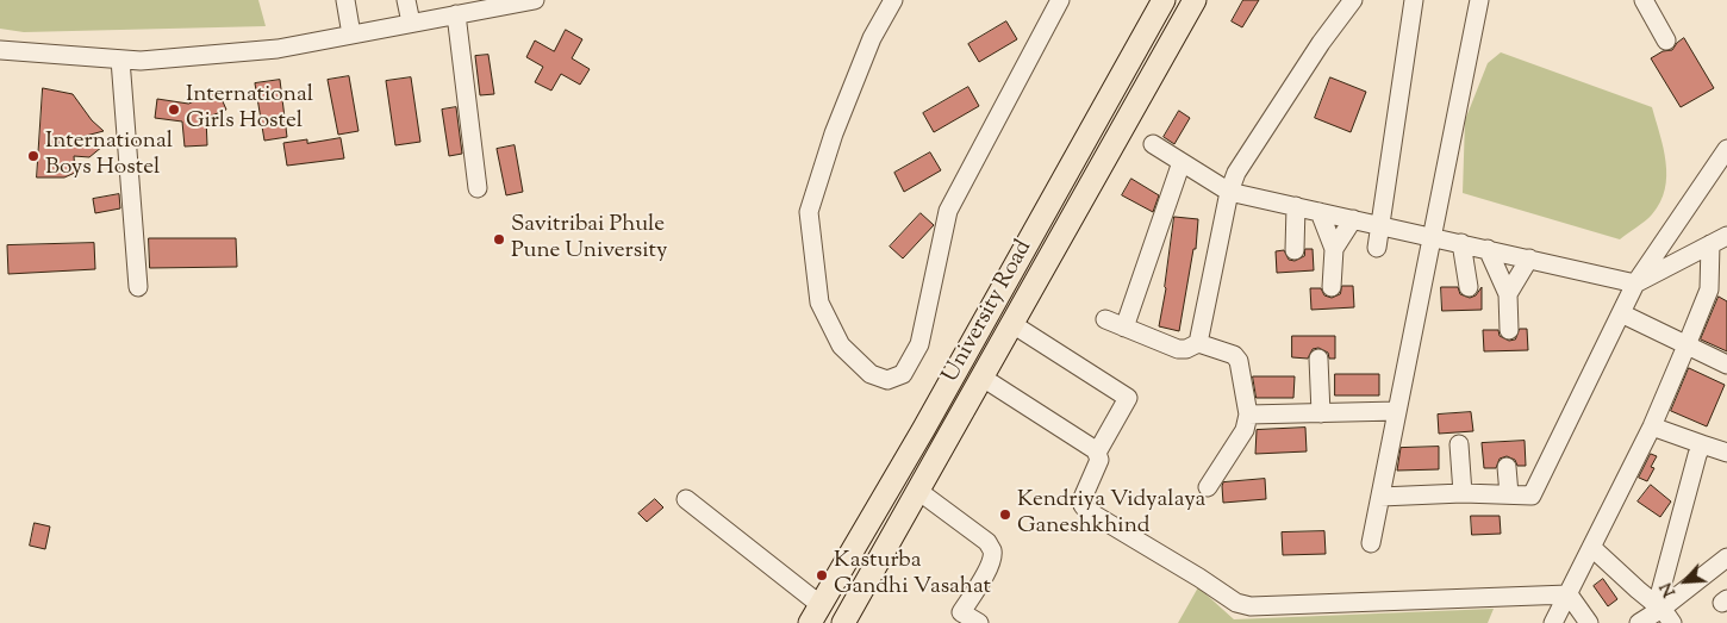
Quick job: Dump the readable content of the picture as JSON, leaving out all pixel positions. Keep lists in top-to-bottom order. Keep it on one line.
{"streets":{"main road":["University Road"]},"places":["International Girls Hostel","International Boys Hostel","Savitribai Phule Pune University","Kendriya Vidyalaya Ganeshkhind","Kasturba Gandhi Vasahat"],"north":"bottom left"}
